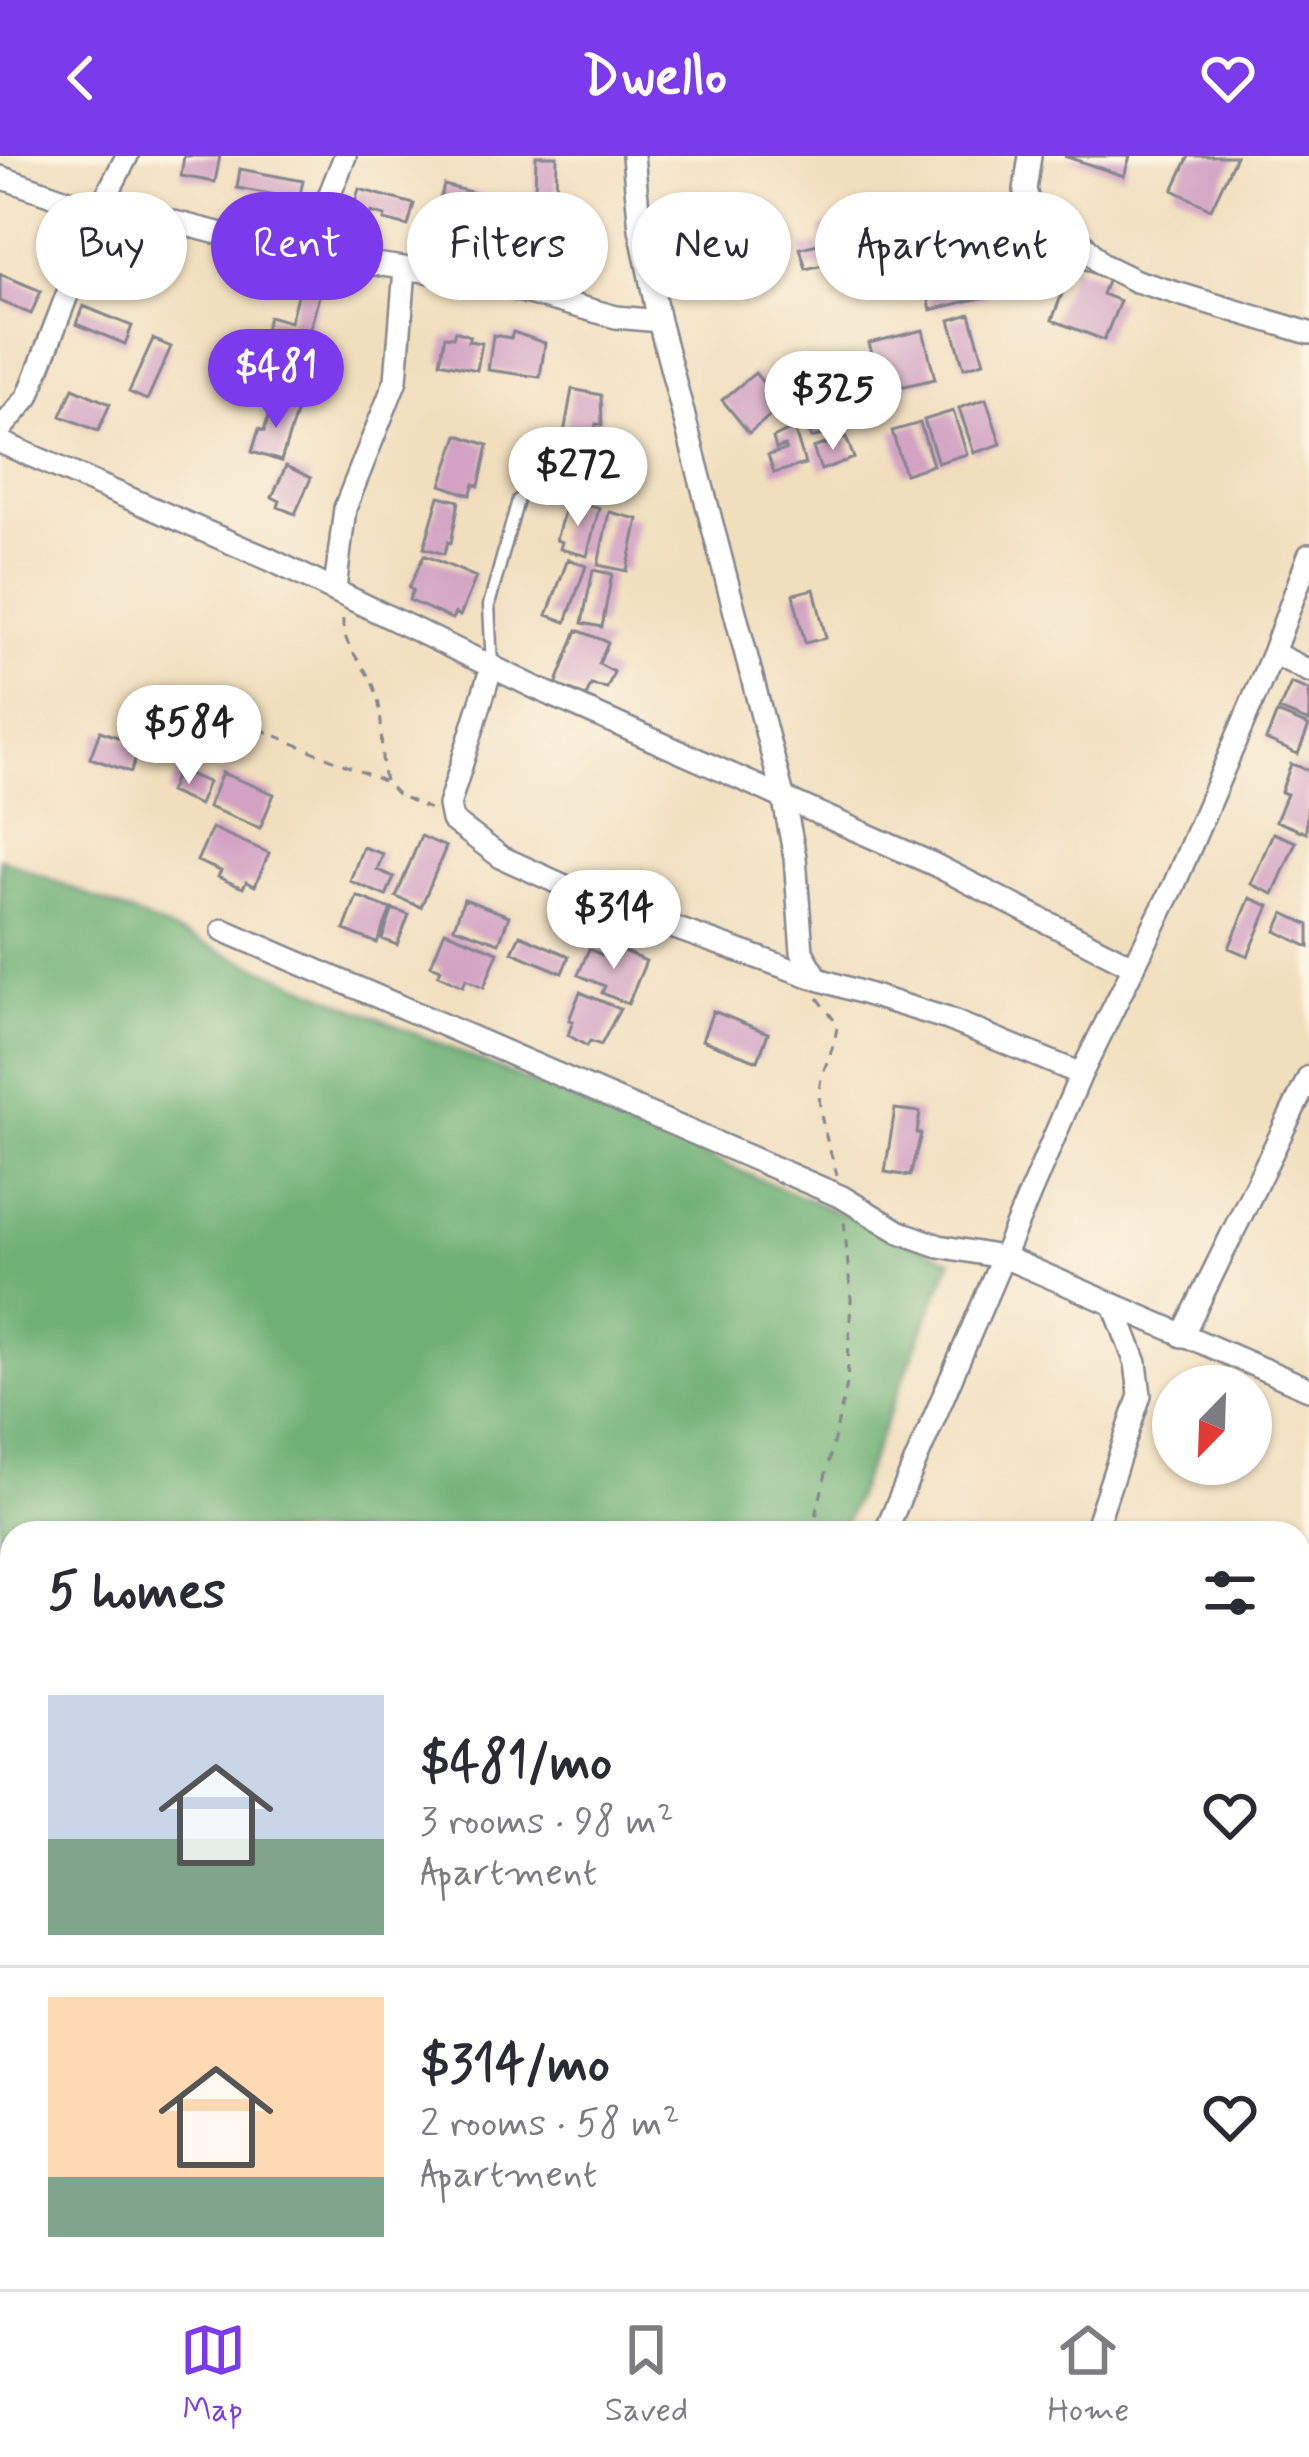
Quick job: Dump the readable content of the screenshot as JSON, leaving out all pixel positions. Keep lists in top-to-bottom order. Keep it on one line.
{"north":"bottom left","page":{"header":"Dwello","chip":["Buy","Rent","Filters","New","Apartment"],"price":["$481","$325","$272","$584","$314"],"heading":"5 homes","list":[{"name":"$481/mo","note":"3 rooms · 98 m² · Apartment"},{"name":"$314/mo","note":"2 rooms · 58 m² · Apartment"}],"tabs":["Map","Saved","Home"]}}
